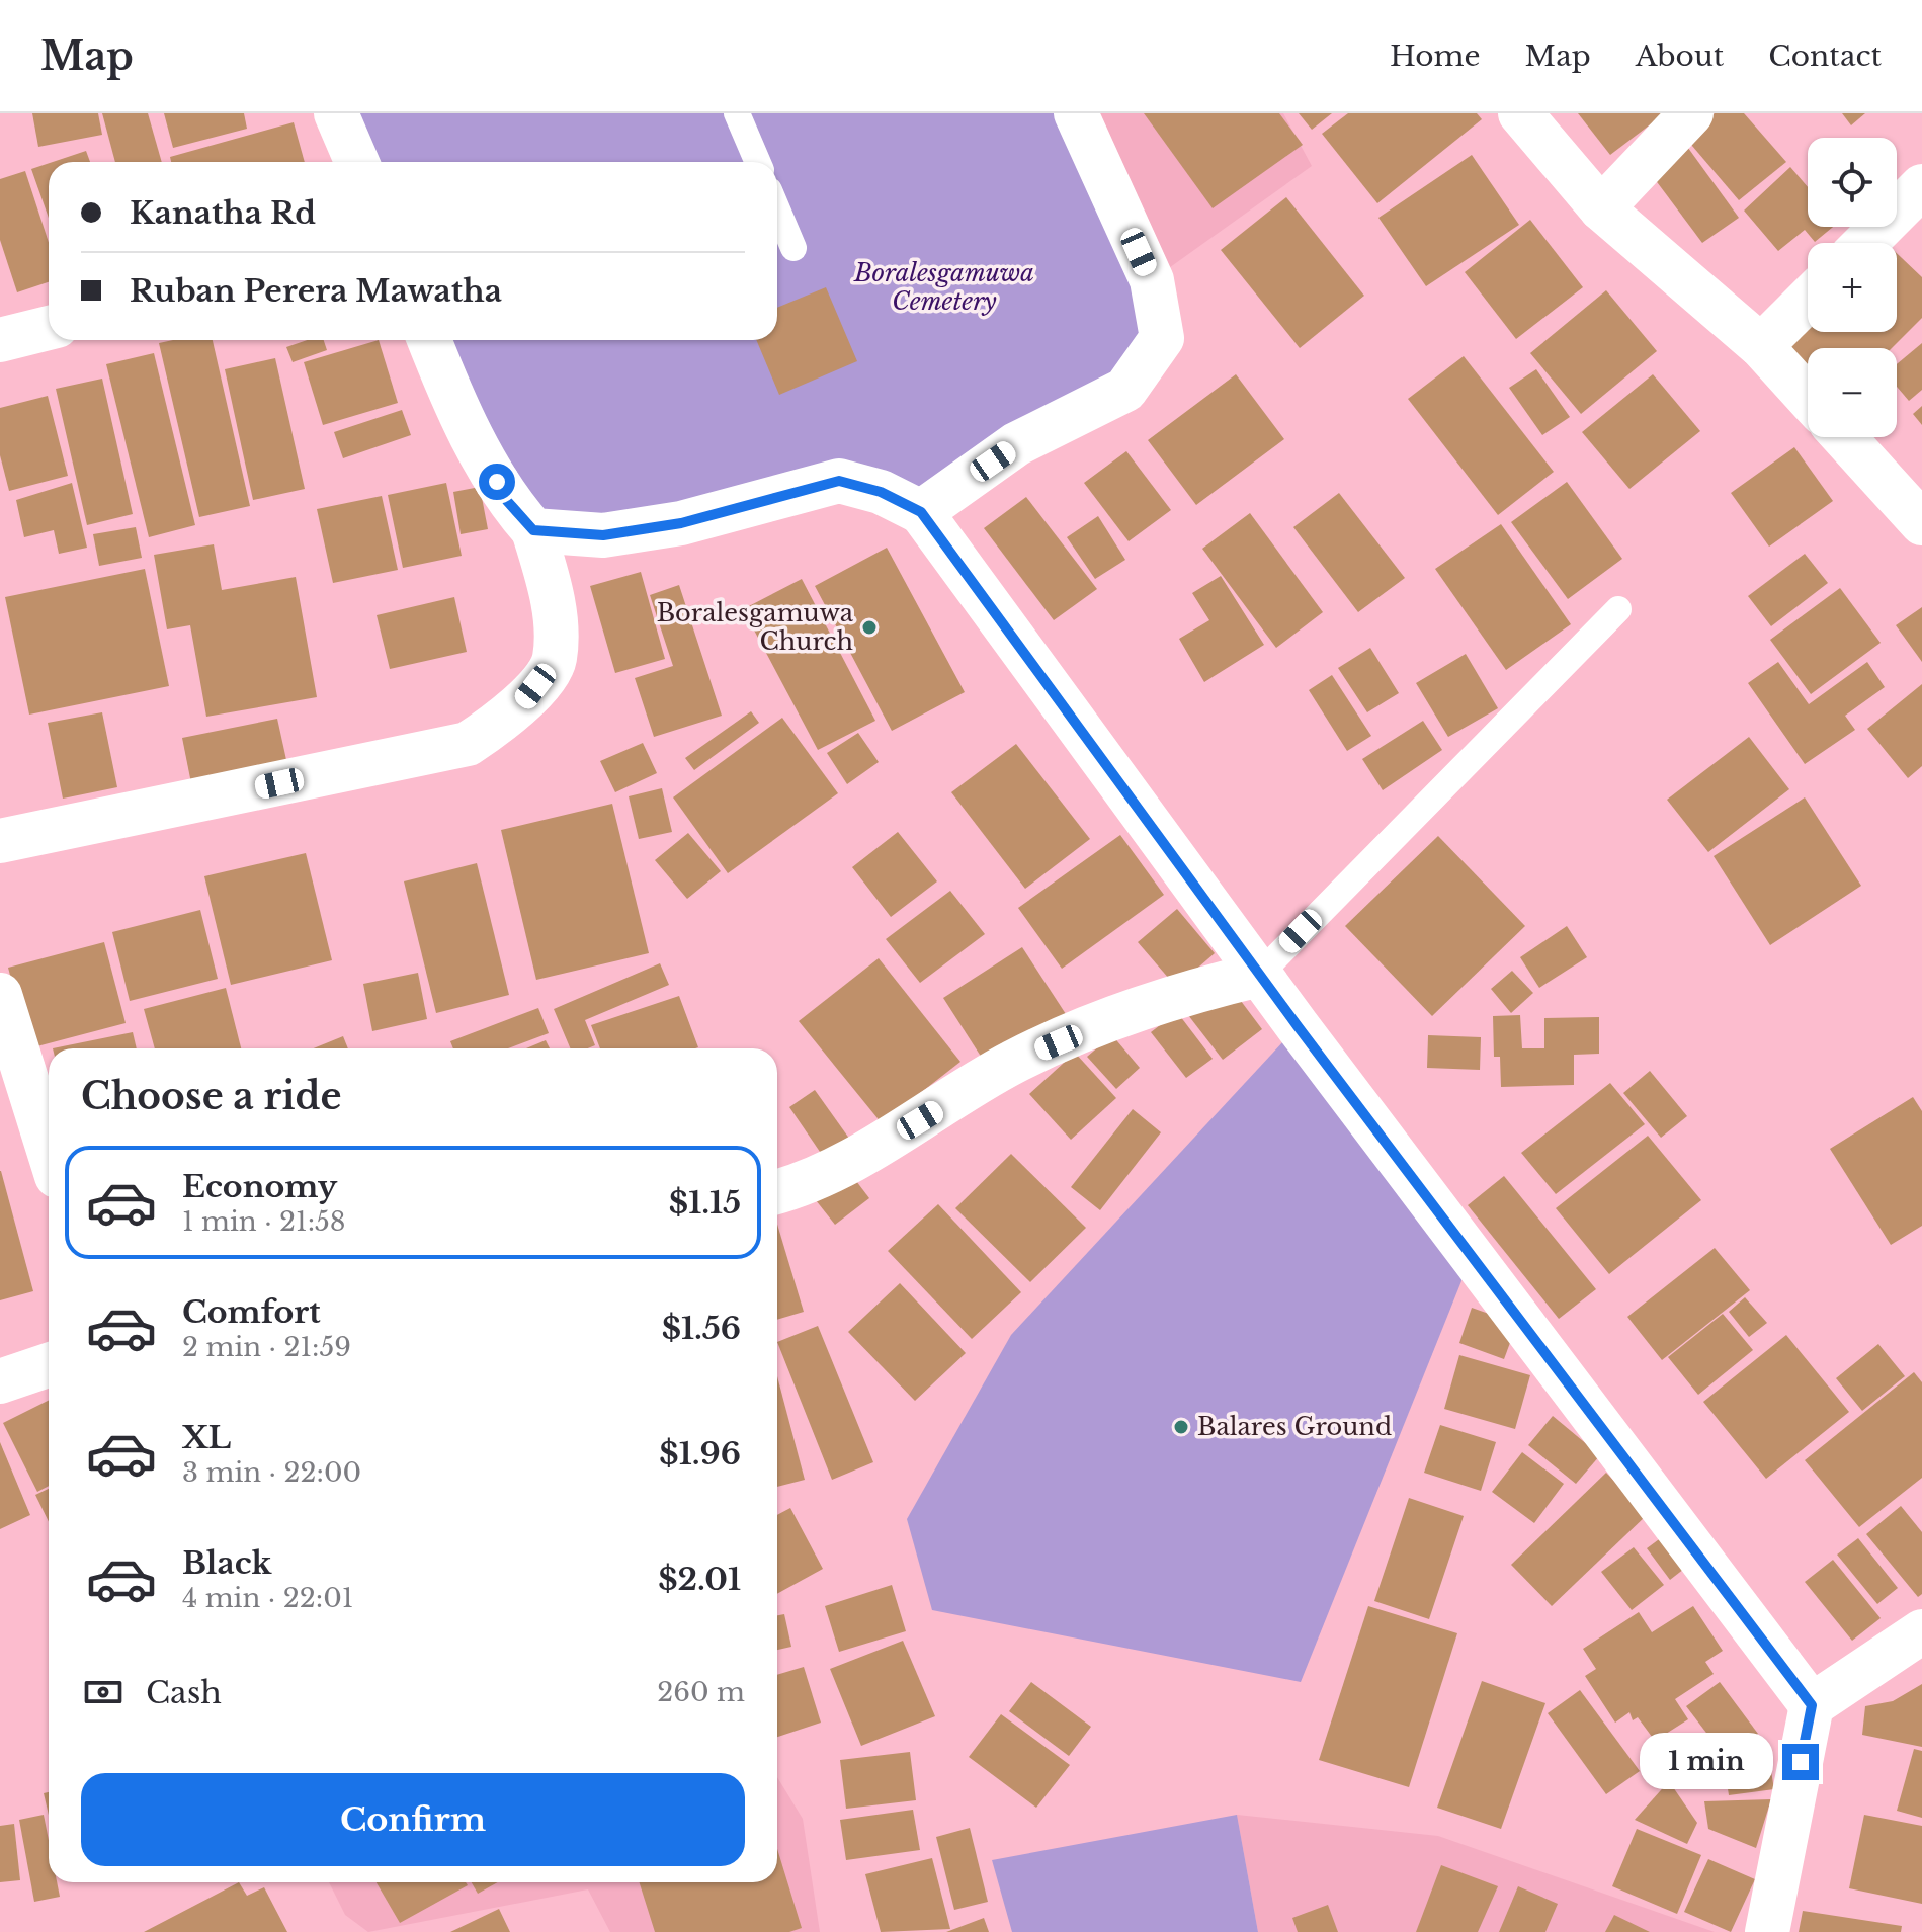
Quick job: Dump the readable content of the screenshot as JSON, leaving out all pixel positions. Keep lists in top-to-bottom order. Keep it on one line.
{"parks":["Boralesgamuwa Cemetery"],"places":["Boralesgamuwa Church","Balares Ground"],"page":{"header":"Map","nav":["Home","Map","About","Contact"],"map_buttons":["+","−"],"banner":["Kanatha Rd","Ruban Perera Mawatha"],"heading":"Choose a ride","list":[{"name":"Economy","note":"1 min · 21:58","value":"$1.15"},{"name":"Comfort","note":"2 min · 21:59","value":"$1.56"},{"name":"XL","note":"3 min · 22:00","value":"$1.96"},{"name":"Black","note":"4 min · 22:01","value":"$2.01"}],"pay":["Cash","260 m"],"bubble":"1 min","buttons":"Confirm"}}
